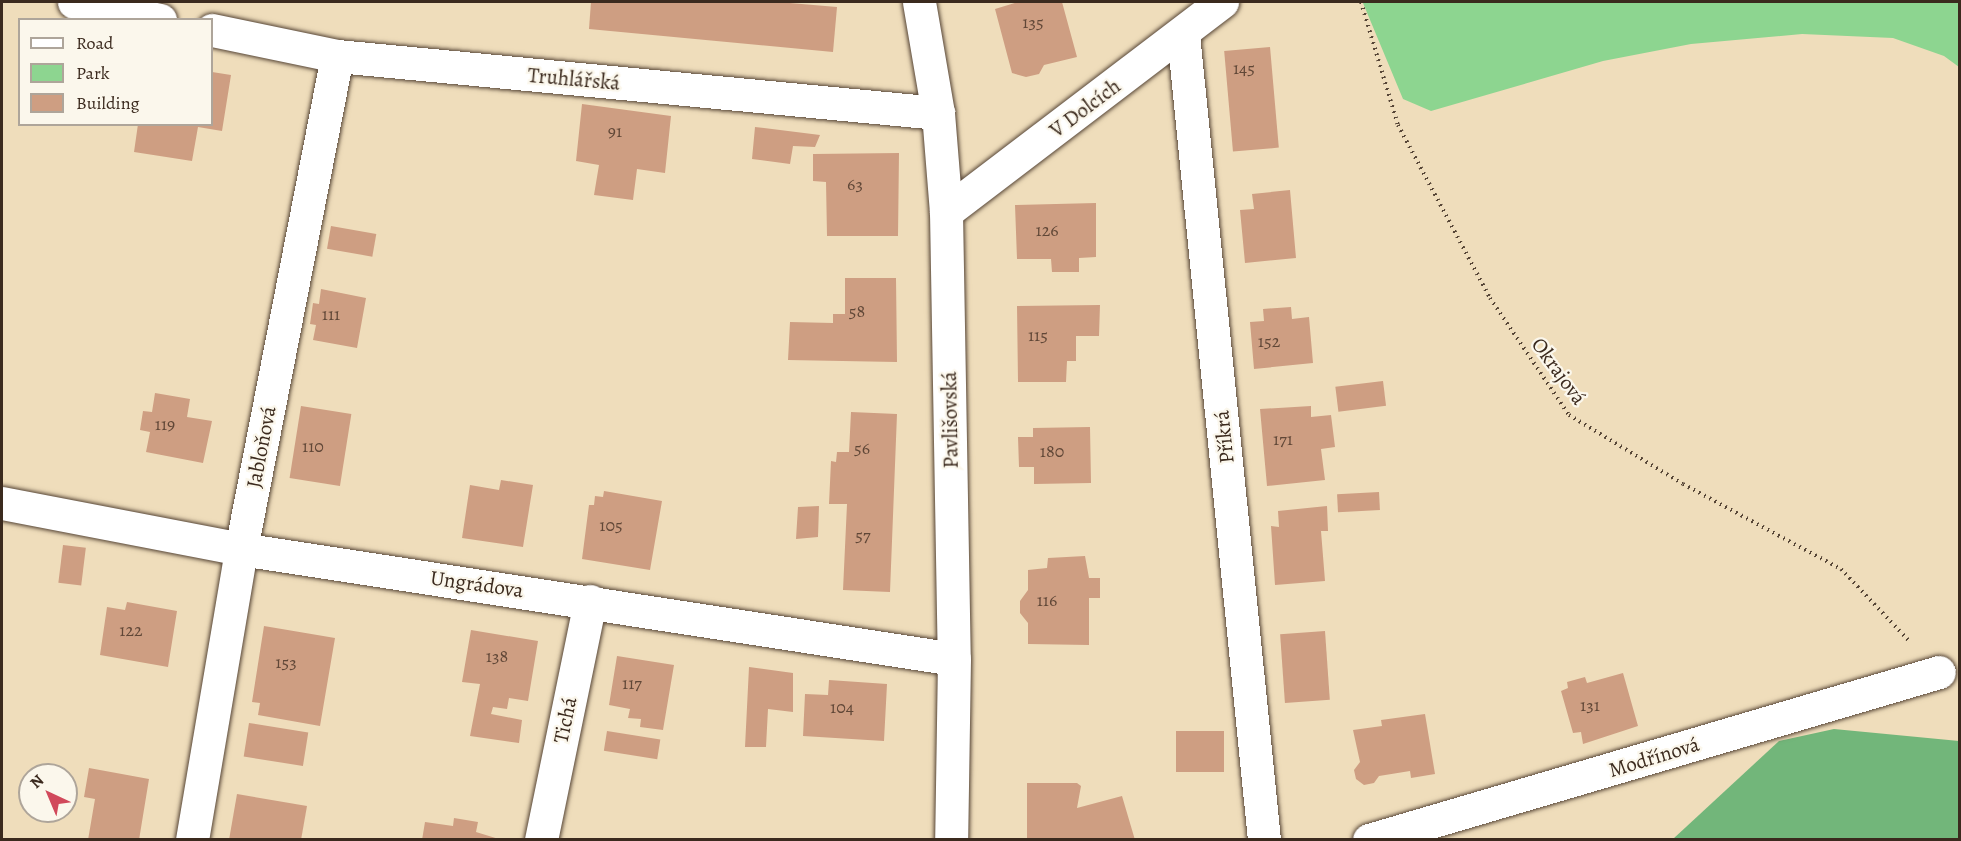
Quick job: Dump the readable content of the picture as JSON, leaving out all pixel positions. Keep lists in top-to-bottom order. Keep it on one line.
{"streets":{"street":["Truhlářská","V Dolcích","Pavlišovská","Příkrá","Jabloňová","Ungrádova","Tichá","Modřínová"],"path":["Okrajová"]},"crossings":[["Truhlářská","Pavlišovská"],["Truhlářská","Jabloňová"],["V Dolcích","Pavlišovská"],["V Dolcích","Příkrá"],["Okrajová","Modřínová"],["Pavlišovská","Ungrádova"],["Jabloňová","Ungrádova"],["Ungrádova","Tichá"]],"house_numbers":["135","145","91","63","126","58","111","115","152","119","171","110","56","180","105","57","116","122","138","153","117","131","104"],"legend":["Road","Park","Building"],"north":"top left"}
